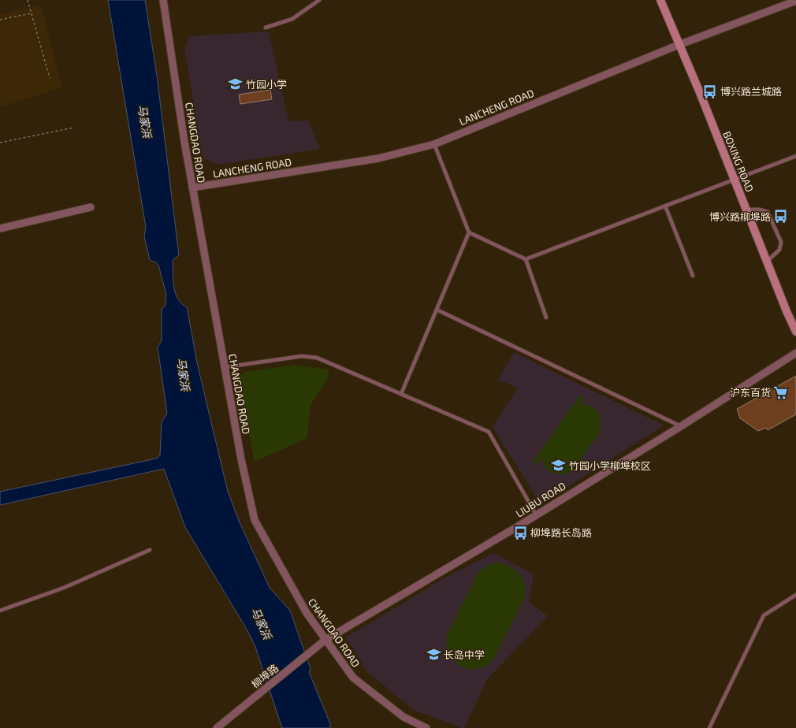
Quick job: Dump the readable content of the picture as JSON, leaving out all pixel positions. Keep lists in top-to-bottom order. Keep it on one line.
{"streets":{"street":["LANCHENG ROAD","CHANGDAO ROAD","BOXING ROAD","LIUBU ROAD","柳埠路"]},"crossings":[["LANCHENG ROAD","CHANGDAO ROAD"],["LANCHENG ROAD","BOXING ROAD"],["CHANGDAO ROAD","LIUBU ROAD"],["CHANGDAO ROAD","柳埠路"],["LIUBU ROAD","柳埠路"]],"water":["马家浜"],"places":{"school or university":["竹园小学","竹园小学柳埠校区","长岛中学"],"bus stop":["博兴路兰城路","博兴路柳埠路","柳埠路长岛路"],"supermarket":["沪东百货"]}}
